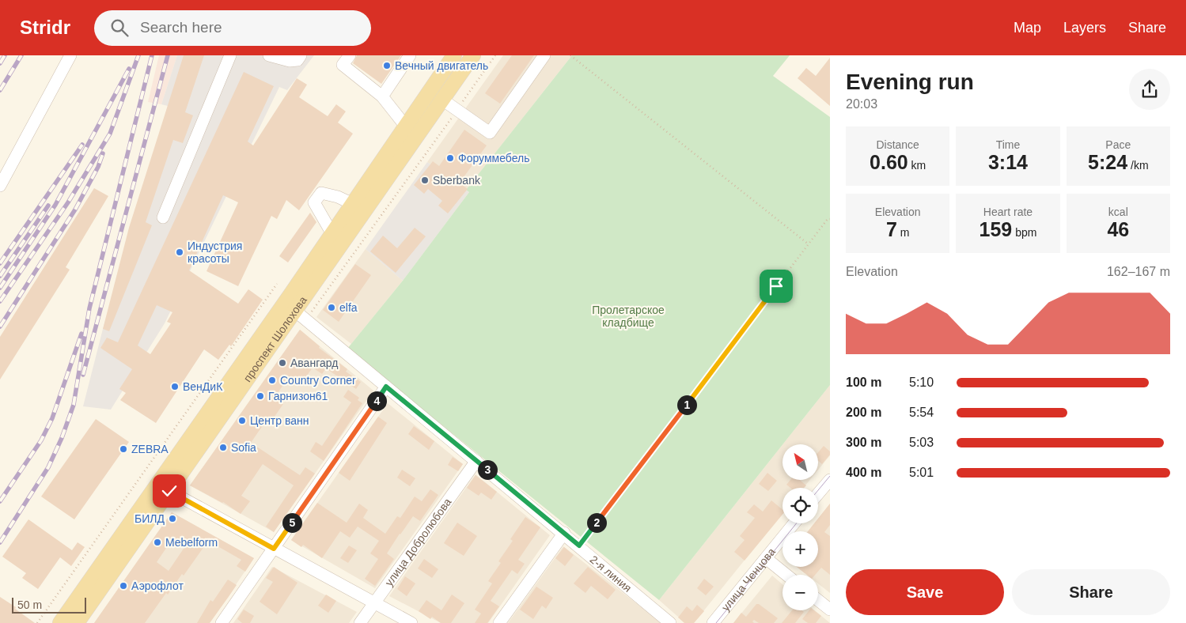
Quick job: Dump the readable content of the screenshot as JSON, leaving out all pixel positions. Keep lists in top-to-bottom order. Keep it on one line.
{"streets":{"main road":["проспект Шолохова"],"street":["улица Добролюбова","2-я линия","улица Ченцова"]},"crossings":[["проспект Шолохова","2-я линия"],["улица Добролюбова","2-я линия"]],"parks":["Пролетарское кладбище"],"places":["Вечный двигатель","Форуммебель","Sberbank","Индустрия красоты","elfa","Авангард","Country Corner","ВенДиК","Гарнизон61","Центр ванн","Sofia","ZEBRA","БИЛД","Mebelform","Аэрофлот"],"scale_bar":"50 m","north":"top left","page":{"header":"Stridr","search":"Search here","nav":["Map","Layers","Share"],"heading":["Evening run","20:03"],"stats":[["Distance","0.60 km"],["Time","3:14"],["Pace","5:24 /km"],["Elevation","7 m"],["Heart rate","159 bpm"],["kcal","46"]],"chart":["Elevation","162–167 m"],"list":[{"name":"100 m","note":"5:10"},{"name":"200 m","note":"5:54"},{"name":"300 m","note":"5:03"},{"name":"400 m","note":"5:01"}],"pins":["4","1","3","2","5"],"map_buttons":["+","−"],"buttons":["Save","Share"],"scale":"50 m"}}
